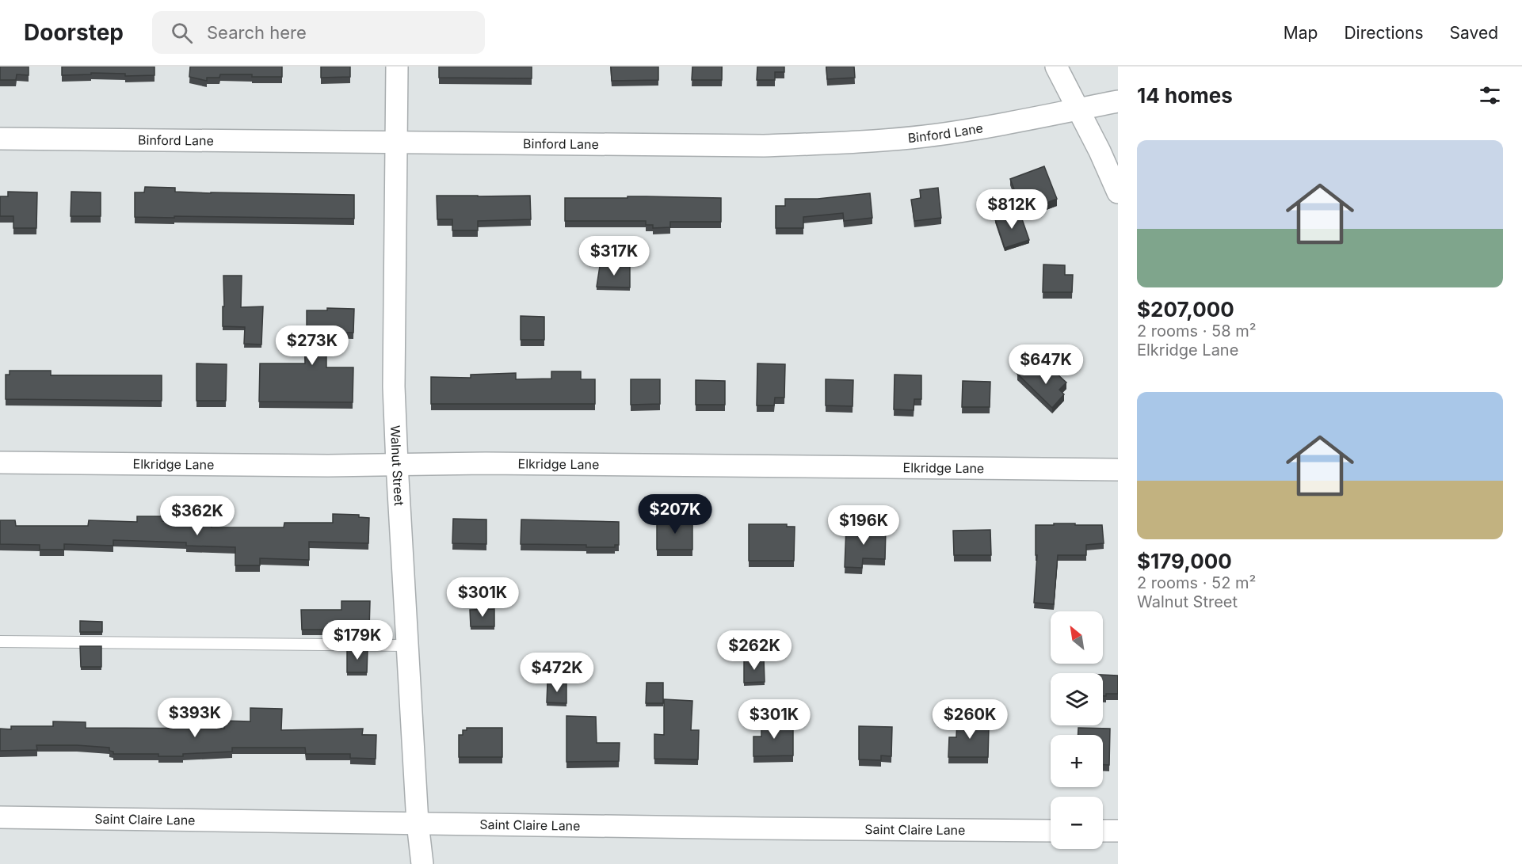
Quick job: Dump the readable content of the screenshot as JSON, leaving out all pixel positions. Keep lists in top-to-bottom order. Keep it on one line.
{"streets":{"street":["Binford Lane","Elkridge Lane","Walnut Street","Saint Claire Lane"]},"crossings":[["Binford Lane","Walnut Street"],["Elkridge Lane","Walnut Street"],["Walnut Street","Saint Claire Lane"]],"north":"top left","page":{"header":"Doorstep","search":"Search here","nav":["Map","Directions","Saved"],"heading":"14 homes","list":[{"name":"$207,000","note":"2 rooms · 58 m² · Elkridge Lane"},{"name":"$179,000","note":"2 rooms · 52 m² · Walnut Street"}],"price":["$812K","$317K","$273K","$647K","$207K","$362K","$196K","$301K","$179K","$262K","$472K","$393K","$301K","$260K"],"map_buttons":["+","−"]}}
